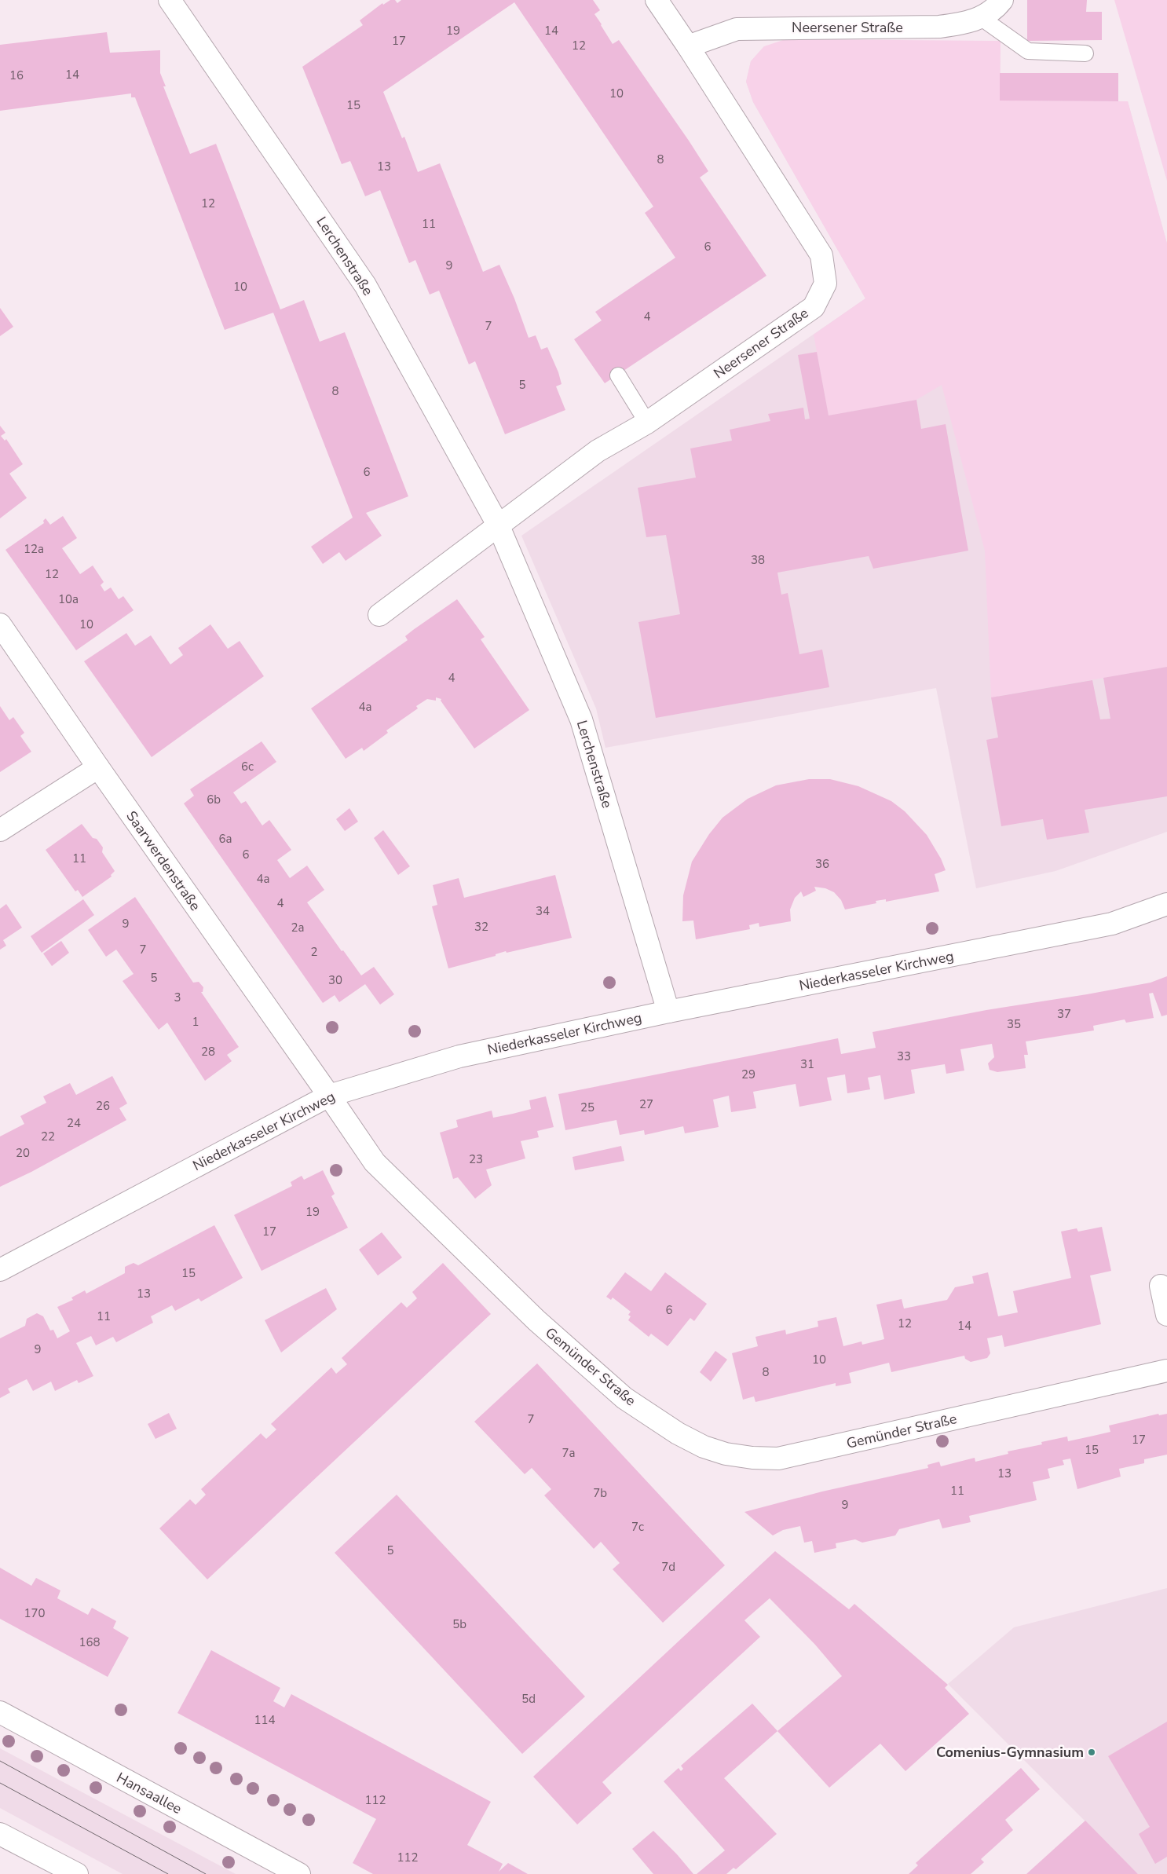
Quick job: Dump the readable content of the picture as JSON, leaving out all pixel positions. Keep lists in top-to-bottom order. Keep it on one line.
{"streets":{"street":["Neersener Straße","Lerchenstraße","Saarwerdenstraße","Niederkasseler Kirchweg","Gemünder Straße","Hansaallee"]},"crossings":[["Neersener Straße","Lerchenstraße"],["Lerchenstraße","Niederkasseler Kirchweg"],["Saarwerdenstraße","Niederkasseler Kirchweg"],["Saarwerdenstraße","Gemünder Straße"],["Niederkasseler Kirchweg","Gemünder Straße"]],"places":["Comenius-Gymnasium"],"house_numbers":["19","14","17","12","14","16","10","15","8","13","12","11","6","9","10","4","7","5","8","6","12a","38","12","10a","10","4","4a","6c","6b","6a","6","11","36","4a","4","34","9","32","2a","7","2","5","30","3","37","1","35","28","33","31","29","27","26","25","24","22","20","23","19","17","15","13","6","11","12","14","9","10","8","7","17","15","7a","13","11","7b","9","7c","5","7d","170","5b","168","5d","114","112","112"]}
